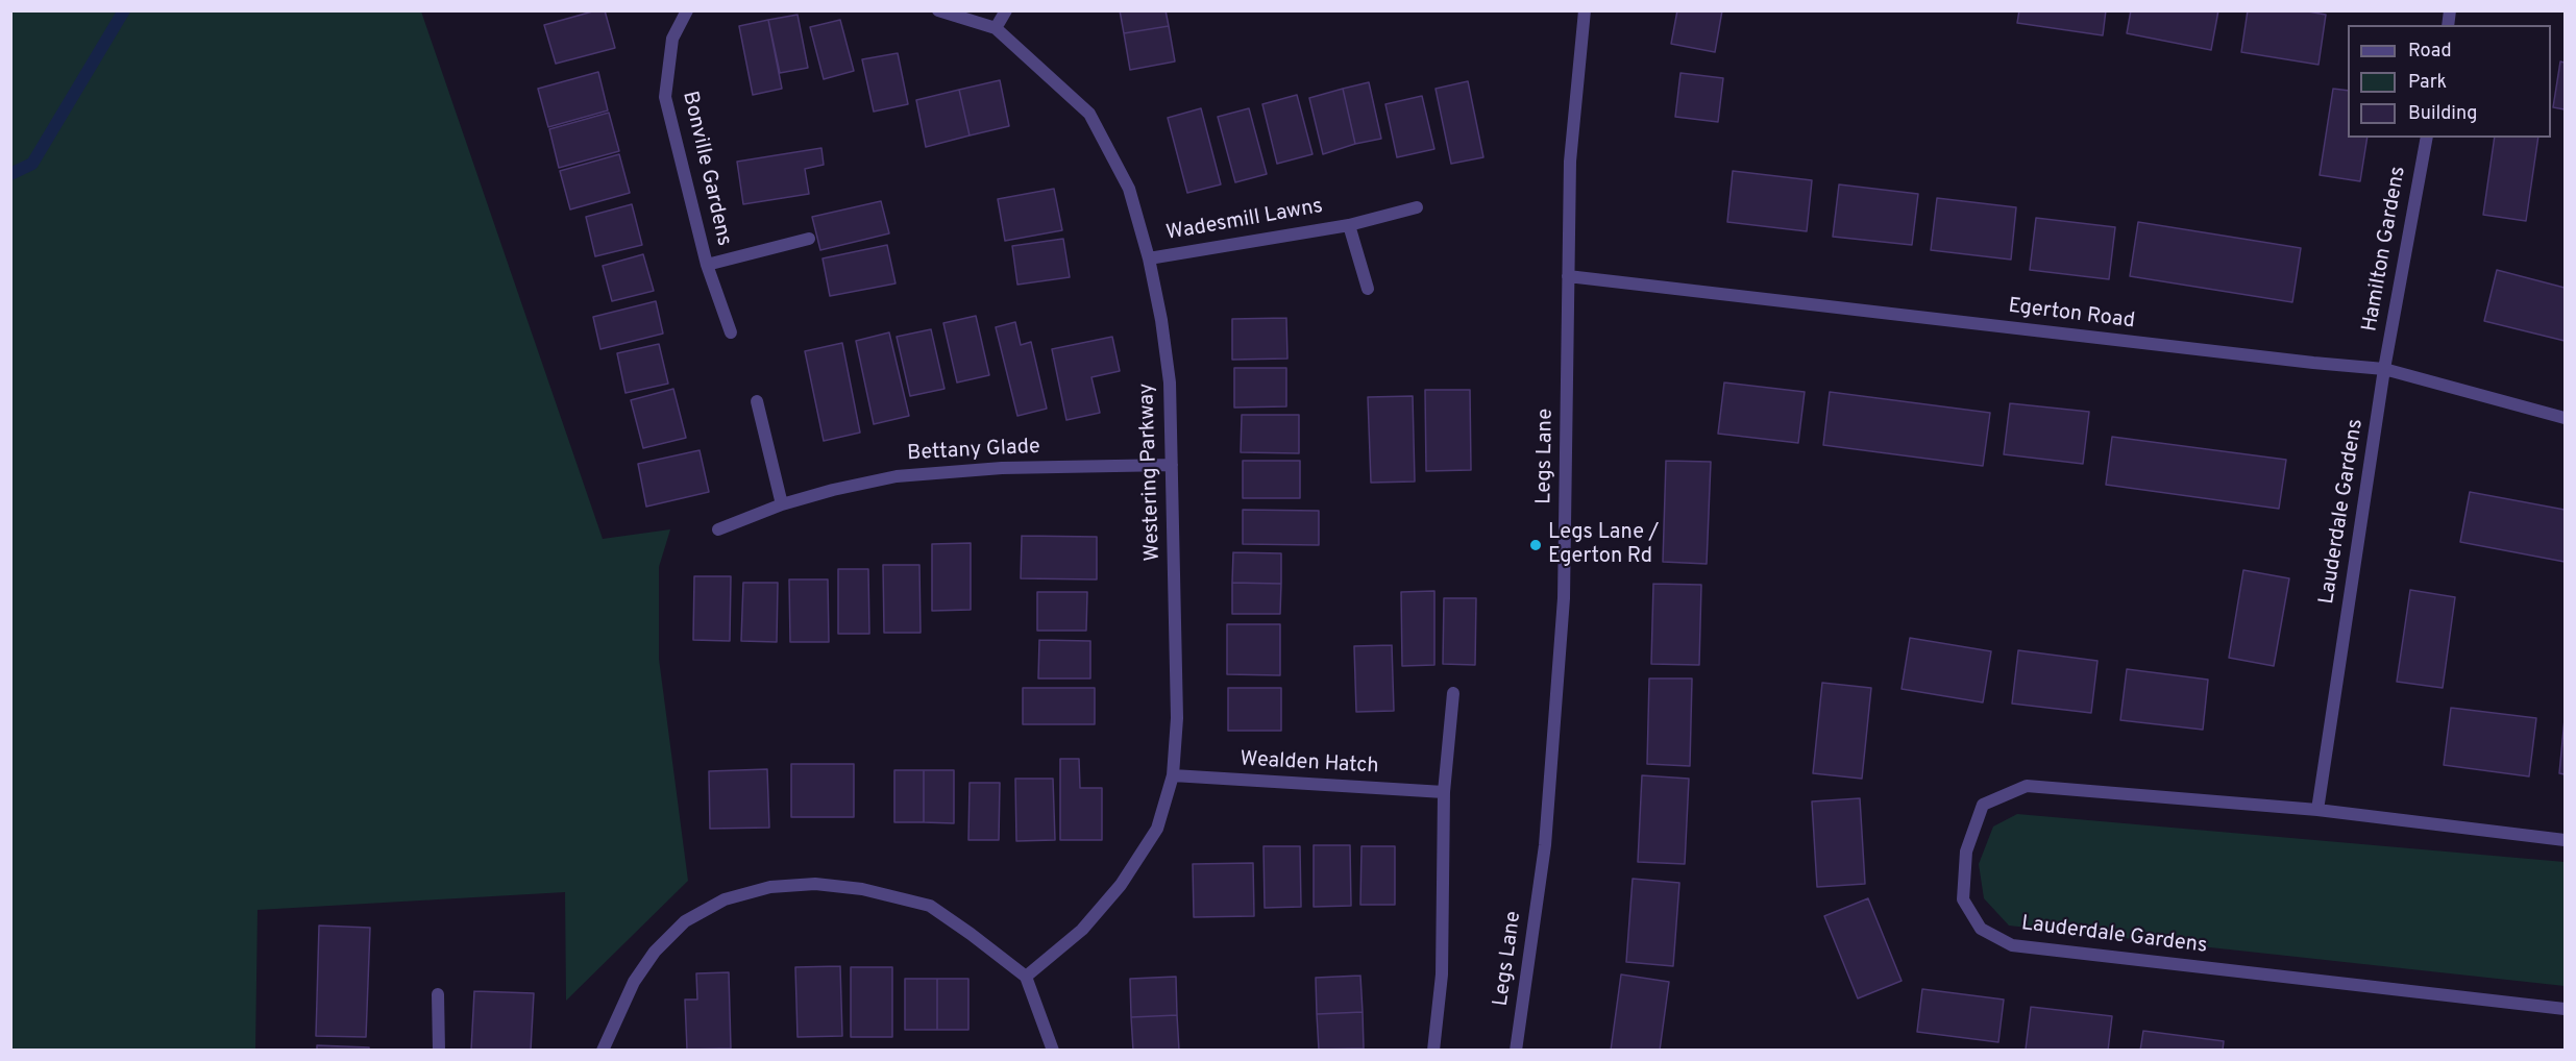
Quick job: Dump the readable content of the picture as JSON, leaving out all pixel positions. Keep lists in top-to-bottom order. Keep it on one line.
{"streets":{"street":["Bonville Gardens","Wadesmill Lawns","Hamilton Gardens","Egerton Road","Bettany Glade","Legs Lane","Westering Parkway","Lauderdale Gardens","Wealden Hatch"]},"crossings":[["Wadesmill Lawns","Westering Parkway"],["Hamilton Gardens","Egerton Road"],["Hamilton Gardens","Lauderdale Gardens"],["Egerton Road","Legs Lane"],["Egerton Road","Lauderdale Gardens"],["Bettany Glade","Westering Parkway"],["Westering Parkway","Wealden Hatch"]],"places":["Legs Lane / Egerton Rd"],"legend":["Road","Park","Building"]}
